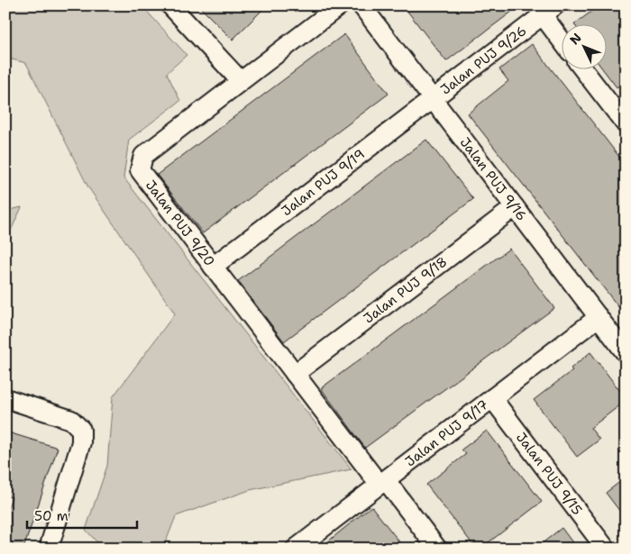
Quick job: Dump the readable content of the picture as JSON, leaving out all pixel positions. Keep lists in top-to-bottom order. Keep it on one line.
{"streets":{"street":["Jalan PUJ 9/26","Jalan PUJ 9/16","Jalan PUJ 9/19","Jalan PUJ 9/20","Jalan PUJ 9/18","Jalan PUJ 9/17","Jalan PUJ 9/15"]},"crossings":[["Jalan PUJ 9/26","Jalan PUJ 9/16"],["Jalan PUJ 9/26","Jalan PUJ 9/19"],["Jalan PUJ 9/16","Jalan PUJ 9/19"],["Jalan PUJ 9/16","Jalan PUJ 9/18"],["Jalan PUJ 9/16","Jalan PUJ 9/17"],["Jalan PUJ 9/19","Jalan PUJ 9/20"],["Jalan PUJ 9/20","Jalan PUJ 9/18"],["Jalan PUJ 9/20","Jalan PUJ 9/17"],["Jalan PUJ 9/17","Jalan PUJ 9/15"]],"scale_bar":"50 m","north":"top left"}
